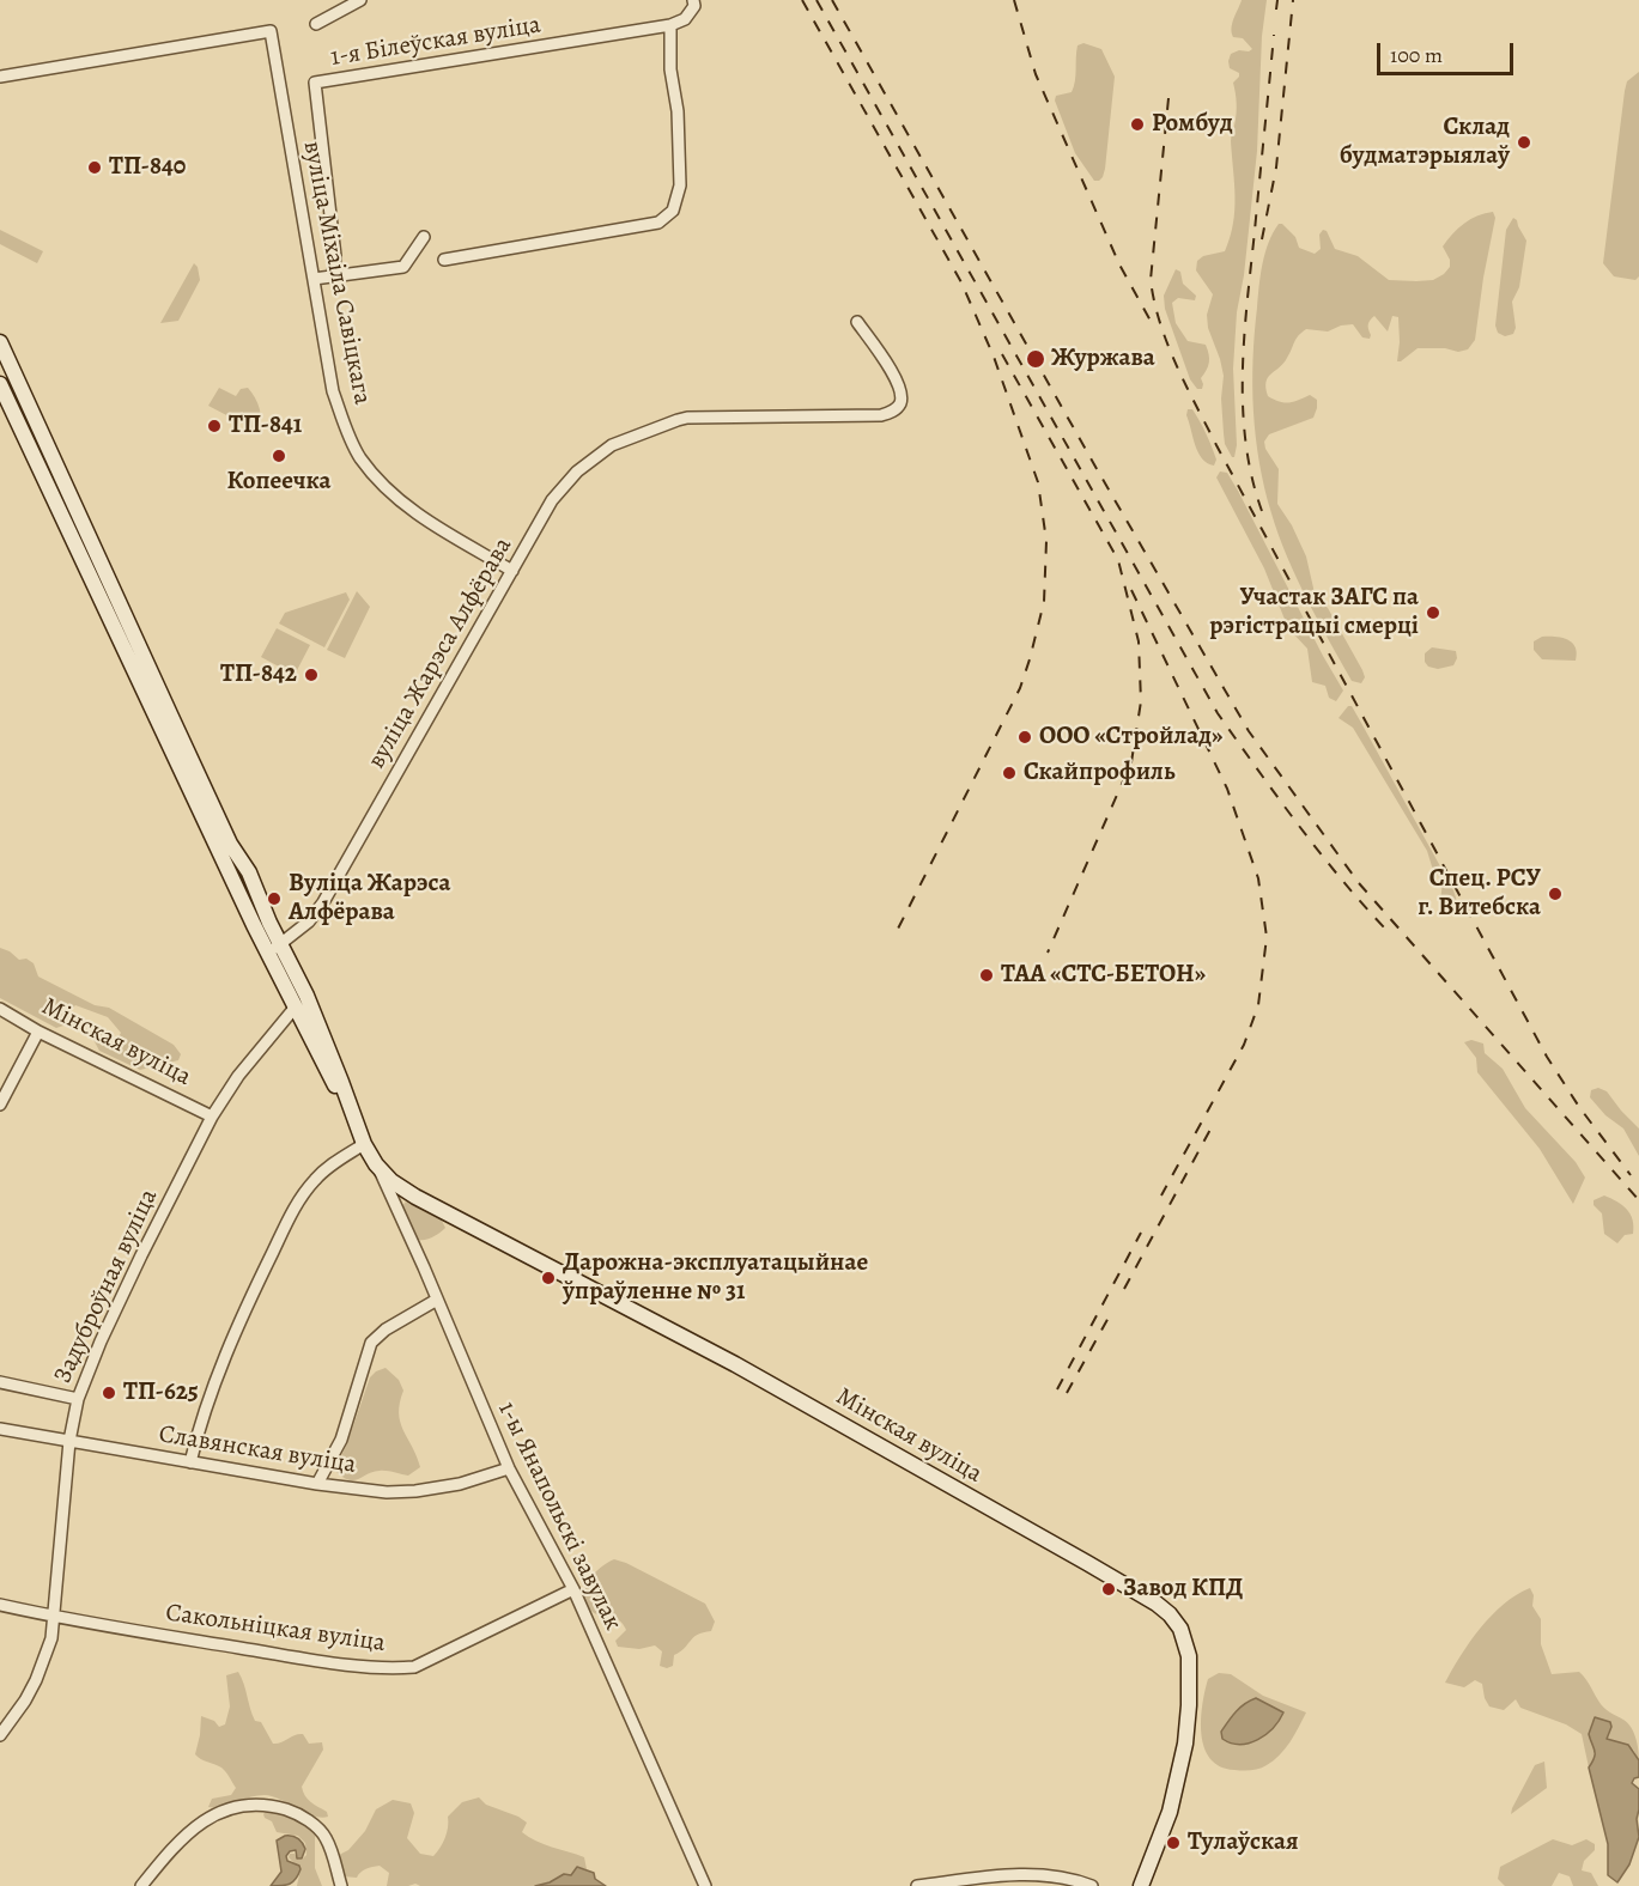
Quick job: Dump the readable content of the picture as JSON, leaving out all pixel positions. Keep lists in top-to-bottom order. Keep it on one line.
{"streets":{"main road":["Мінская вуліца"],"street":["1-я Білеўская вуліца","вуліца Міхаіла Савіцкага","вуліца Жарэса Алфёрава","Задуброўная вуліца","Славянская вуліца","1-ы Янапольскі завулак","Сакольніцкая вуліца"]},"crossings":[["вуліца Міхаіла Савіцкага","вуліца Жарэса Алфёрава"],["вуліца Жарэса Алфёрава","Мінская вуліца"],["Мінская вуліца","Задуброўная вуліца"],["Мінская вуліца","1-ы Янапольскі завулак"],["Задуброўная вуліца","Славянская вуліца"],["Задуброўная вуліца","Сакольніцкая вуліца"],["Славянская вуліца","1-ы Янапольскі завулак"],["1-ы Янапольскі завулак","Сакольніцкая вуліца"]],"places":["Ромбуд","Склад будматэрыялаў","ТП-840","Журжава","ТП-841","Копеечка","Участак ЗАГС па рэгістрацыі смерці","ТП-842","ООО «Стройлад»","Скайпрофиль","Спец. РСУ г. Витебска","Вуліца Жарэса Алфёрава","ТАА «СТС-БЕТОН»","Дарожна-эксплуатацыйнае ўпраўленне № 31","ТП-625","Завод КПД","Тулаўская"],"scale_bar":"100 m"}
